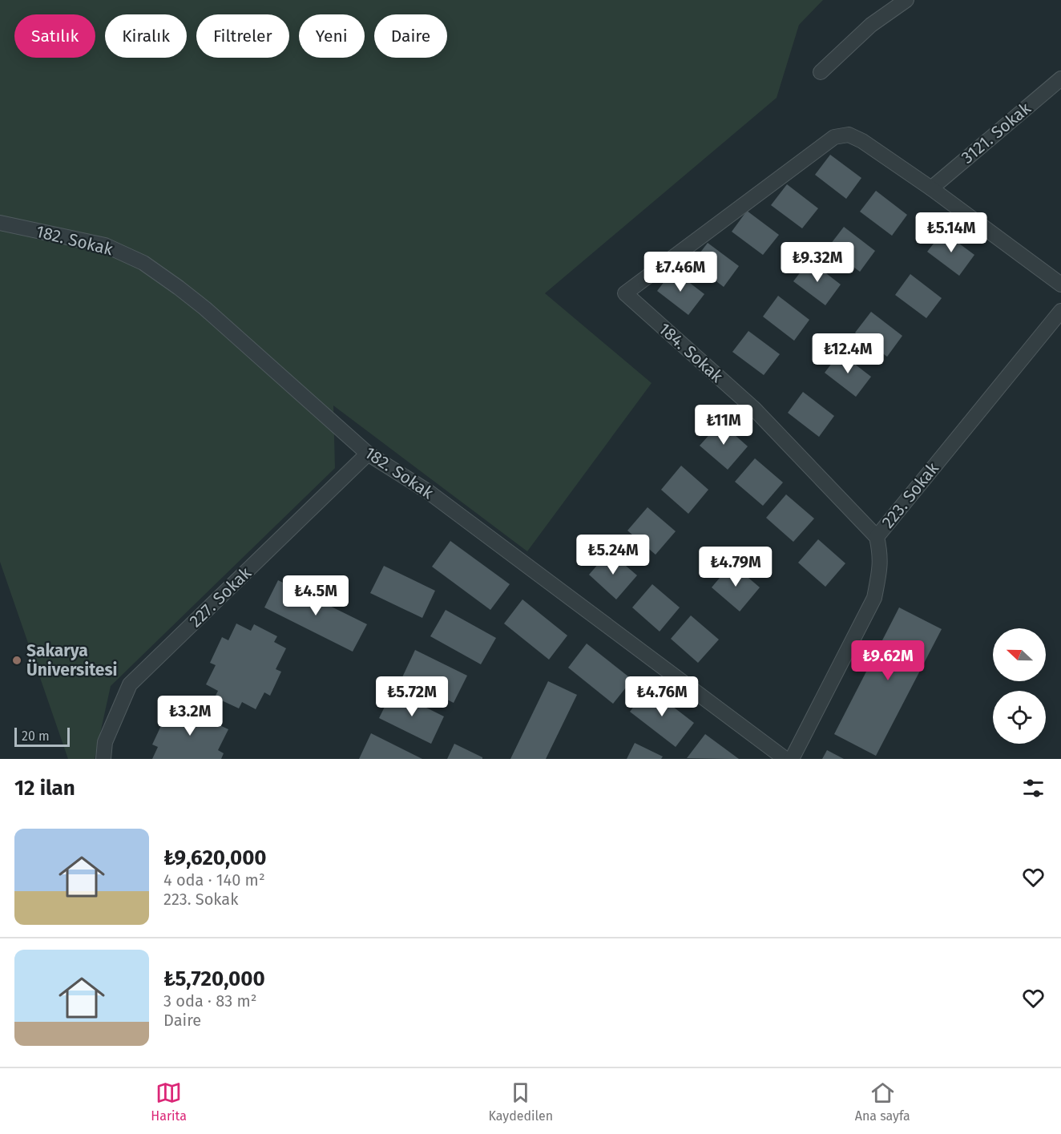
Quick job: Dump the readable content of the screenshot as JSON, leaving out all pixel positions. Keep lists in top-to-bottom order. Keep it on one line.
{"streets":{"street":["3121. Sokak","182. Sokak","184. Sokak","223. Sokak","227. Sokak"]},"crossings":[["3121. Sokak","184. Sokak"],["182. Sokak","227. Sokak"],["184. Sokak","223. Sokak"]],"places":["Sakarya Üniversitesi"],"scale_bar":"20 m","north":"left","page":{"chip":["Satılık","Kiralık","Filtreler","Yeni","Daire"],"price":["₺5.14M","₺9.32M","₺7.46M","₺12.4M","₺11M","₺5.24M","₺4.79M","₺4.5M","₺9.62M","₺5.72M","₺4.76M","₺3.2M"],"scale":"20 m","heading":"12 ilan","list":[{"name":"₺9,620,000","note":"4 oda · 140 m² · 223. Sokak"},{"name":"₺5,720,000","note":"3 oda · 83 m² · Daire"}],"tabs":["Harita","Kaydedilen","Ana sayfa"]}}
